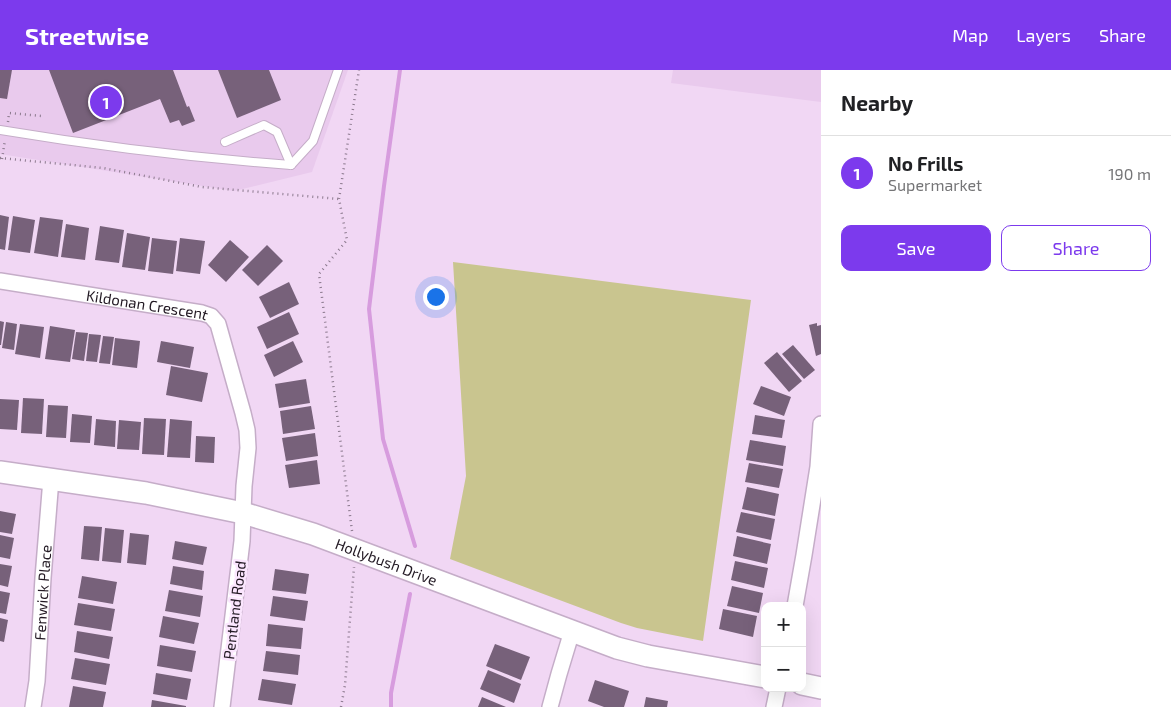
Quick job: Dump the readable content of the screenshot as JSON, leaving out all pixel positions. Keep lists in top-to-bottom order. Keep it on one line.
{"streets":{"street":["Kildonan Crescent","Hollybush Drive","Fenwick Place","Pentland Road"]},"crossings":[["Kildonan Crescent","Hollybush Drive"],["Kildonan Crescent","Pentland Road"],["Hollybush Drive","Fenwick Place"],["Hollybush Drive","Pentland Road"]],"page":{"header":"Streetwise","nav":["Map","Layers","Share"],"heading":"Nearby","pins":"1","list":[{"mark":"1","name":"No Frills","note":"Supermarket","value":"190 m"}],"buttons":["Save","Share"],"map_buttons":["+","−"]}}
